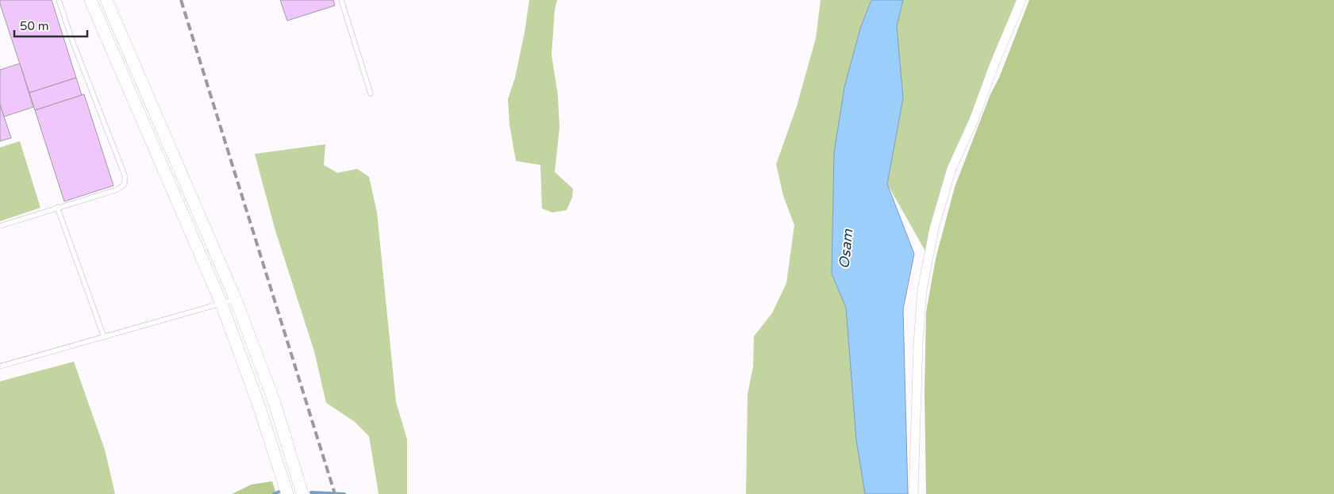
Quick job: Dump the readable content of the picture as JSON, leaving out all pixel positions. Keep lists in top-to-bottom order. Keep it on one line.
{"water":["Osam"],"scale_bar":"50 m"}
